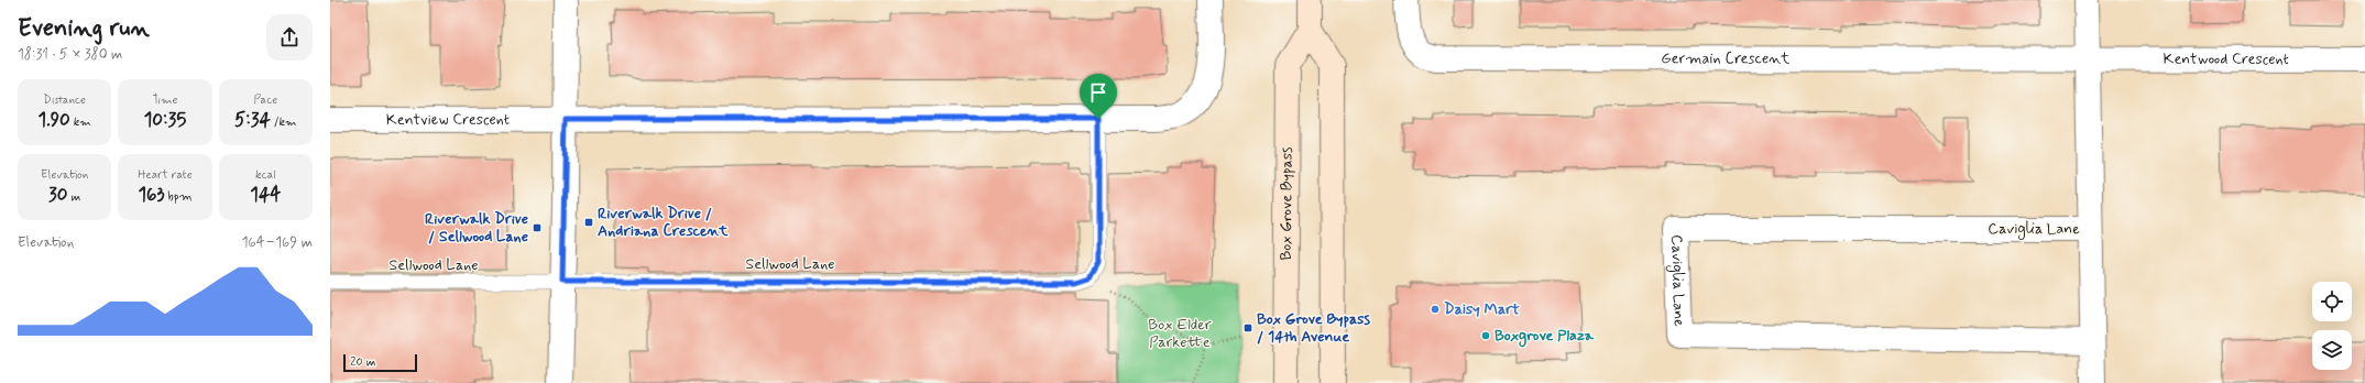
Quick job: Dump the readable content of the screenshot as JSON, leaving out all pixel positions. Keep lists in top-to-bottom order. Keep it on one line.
{"streets":{"main road":["Box Grove Bypass"],"street":["Germain Crescent","Kentwood Crescent","Kentview Crescent","Caviglia Lane"],"lane":["Sellwood Lane"]},"crossings":[["Germain Crescent","Kentwood Crescent"],["Kentview Crescent","Sellwood Lane"]],"parks":["Box Elder Parkette"],"places":{"transit":["Riverwalk Drive / Andriana Crescent","Riverwalk Drive / Sellwood Lane","Box Grove Bypass / 14th Avenue"],"other":["Daisy Mart","Boxgrove Plaza"]},"scale_bar":"20 m","page":{"heading":["Evening run","18:31 · 5 × 380 m"],"stats":[["Distance","1.90 km"],["Time","10:35"],["Pace","5:34 /km"],["Elevation","30 m"],["Heart rate","163 bpm"],["kcal","144"]],"chart":["Elevation","164–169 m"],"scale":"20 m"}}
